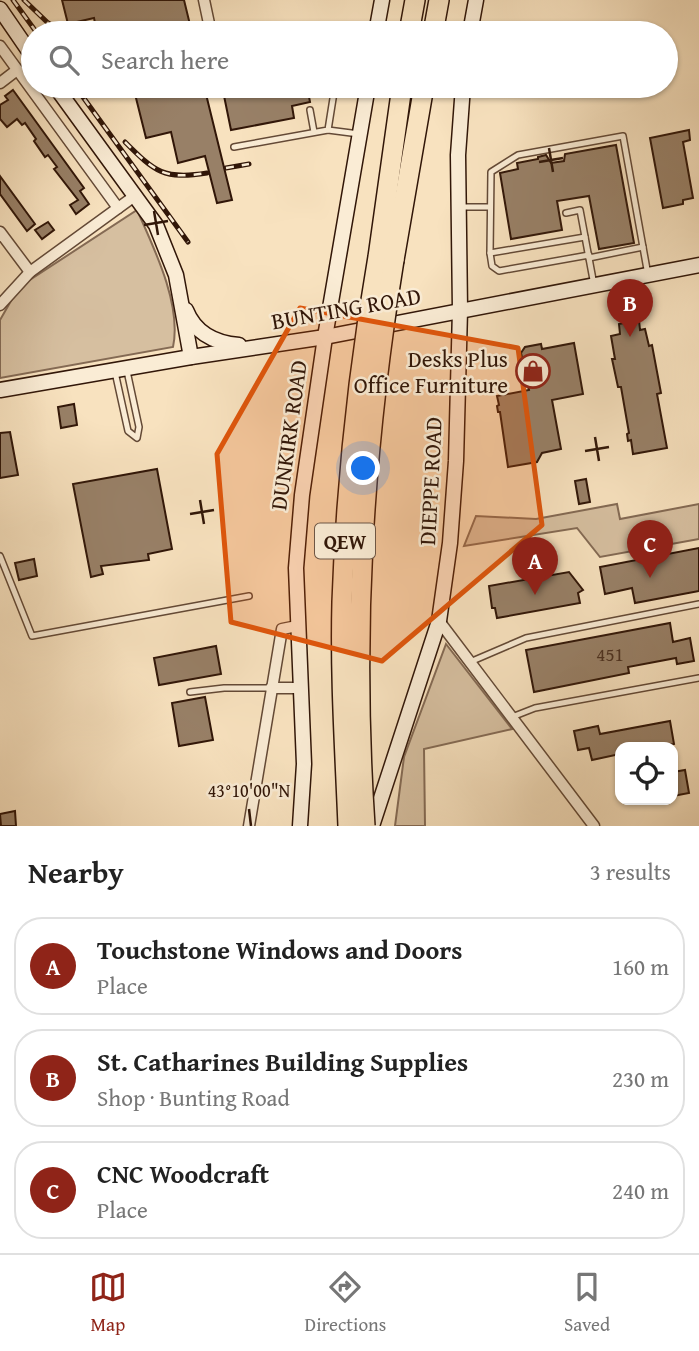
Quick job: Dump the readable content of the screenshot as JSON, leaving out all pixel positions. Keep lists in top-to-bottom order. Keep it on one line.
{"streets":{"highway":["QEW"],"street":["BUNTING ROAD","DUNKIRK ROAD","DIEPPE ROAD"]},"crossings":[["BUNTING ROAD","DUNKIRK ROAD"],["BUNTING ROAD","DIEPPE ROAD"]],"places":{"shop":["Desks Plus Office Furniture"]},"house_numbers":["451"],"page":{"search":"Search here","pins":["B","C","A"],"heading":["Nearby","3 results"],"list":[{"mark":"A","name":"Touchstone Windows and Doors","note":"Place","value":"160 m"},{"mark":"B","name":"St. Catharines Building Supplies","note":"Shop · Bunting Road","value":"230 m"},{"mark":"C","name":"CNC Woodcraft","note":"Place","value":"240 m"}],"nav":["Map","Directions","Saved"]},"coordinates":["43°10'00\"N"]}
